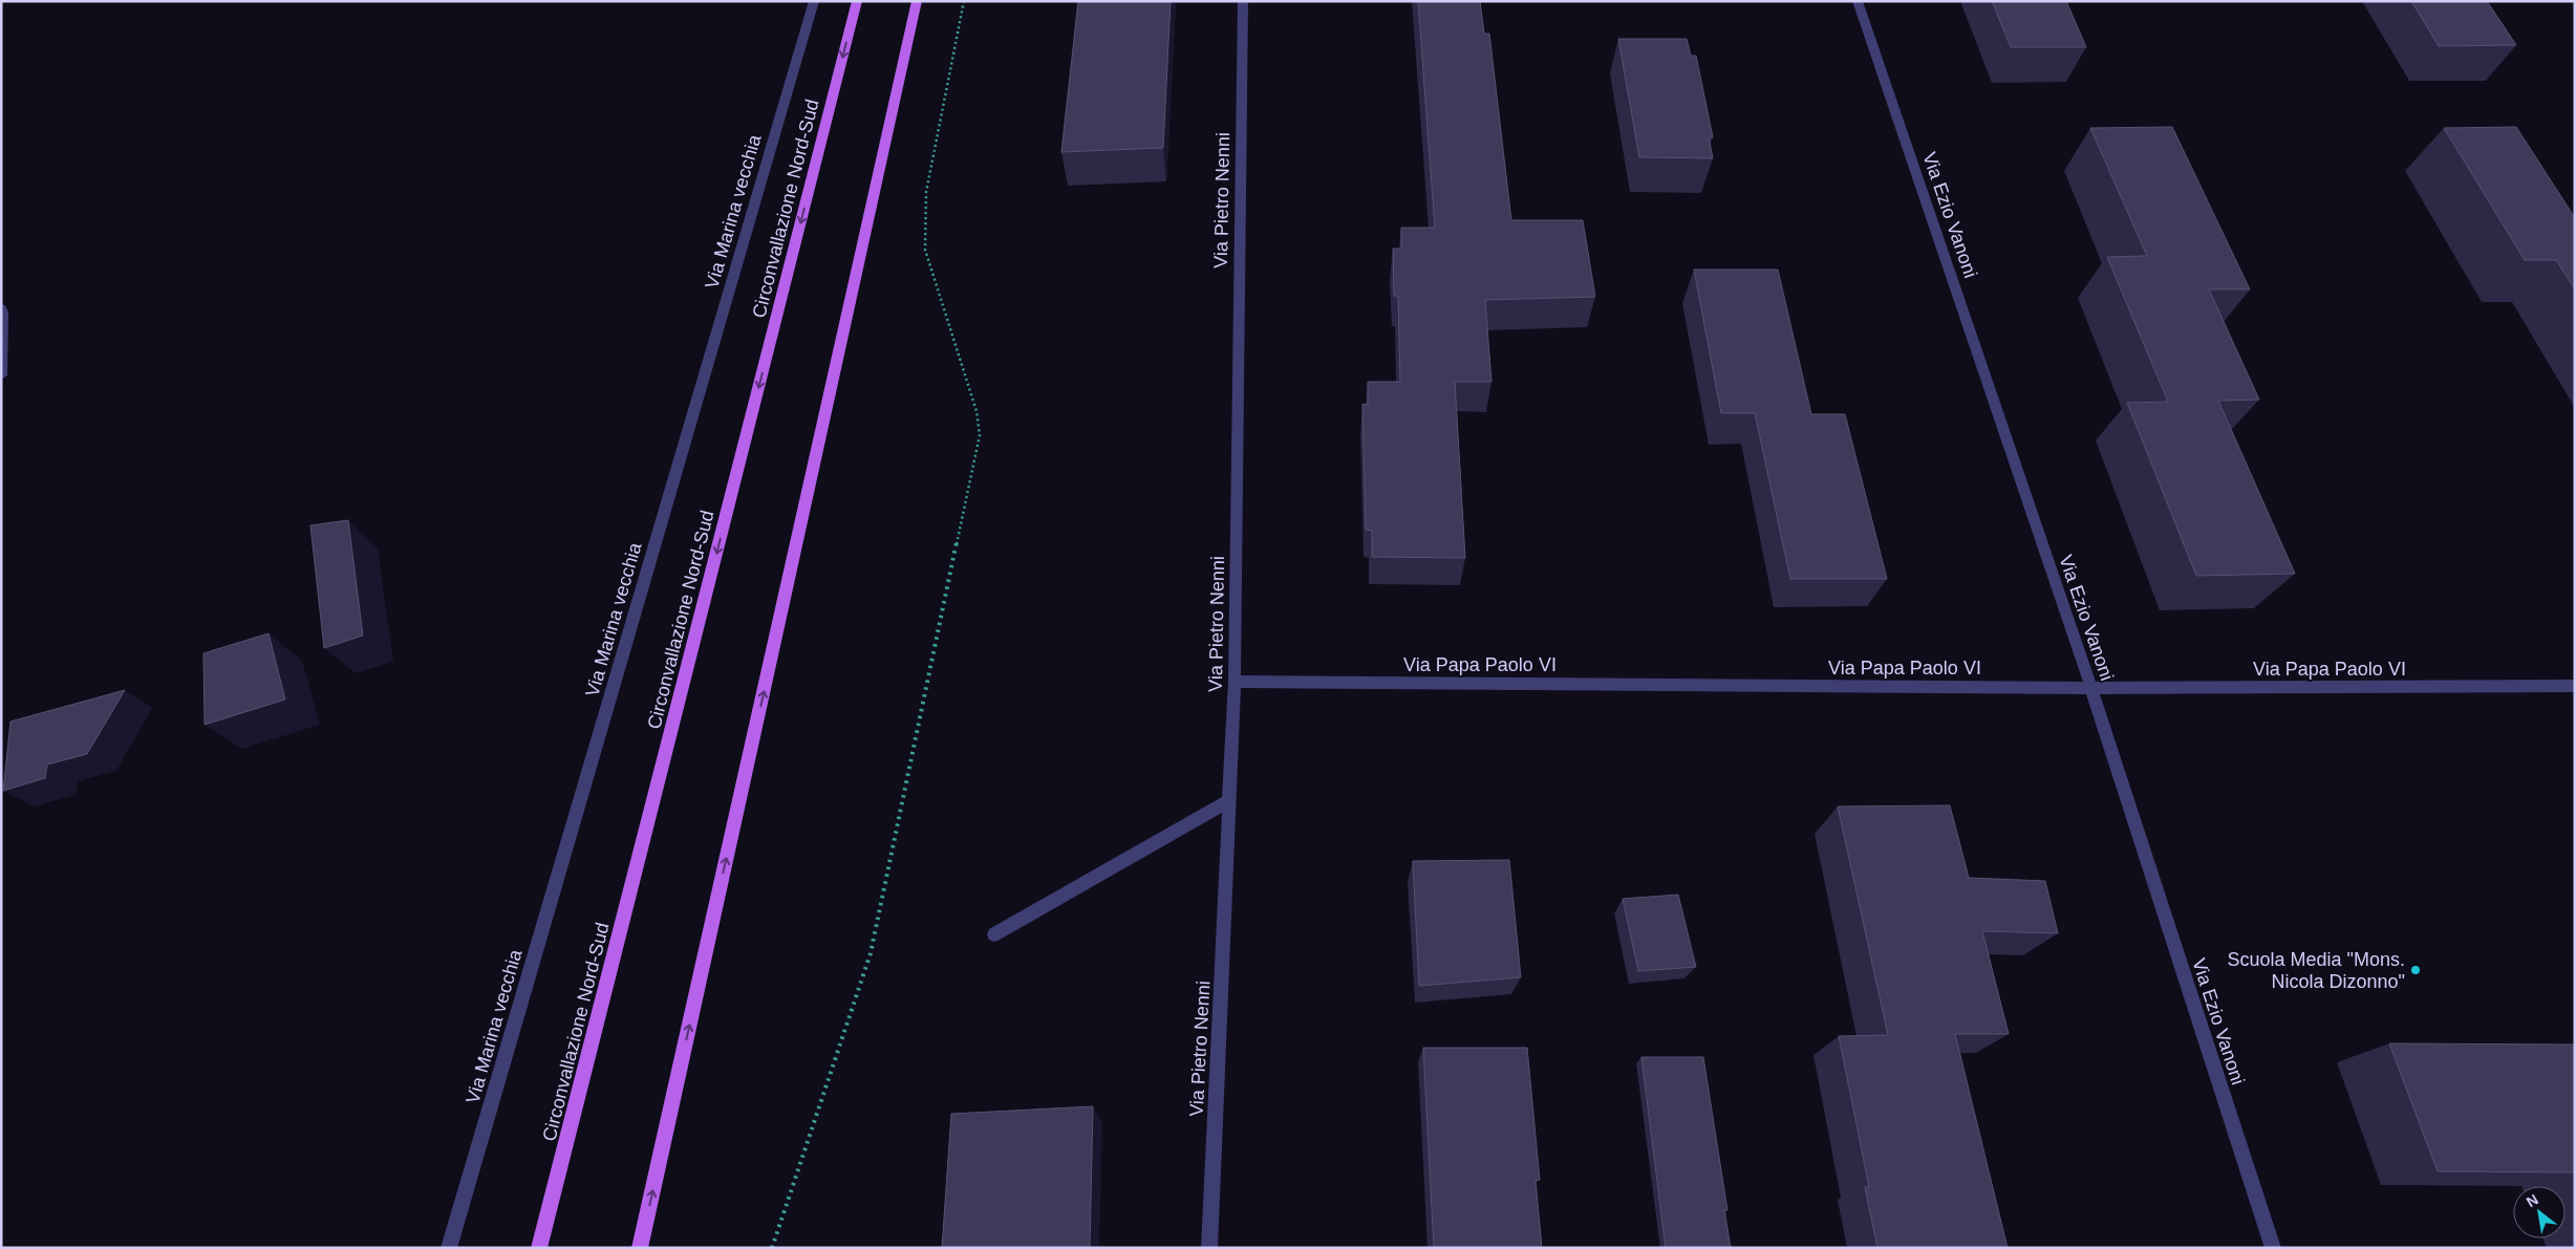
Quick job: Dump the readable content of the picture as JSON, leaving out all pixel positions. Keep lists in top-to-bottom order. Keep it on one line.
{"streets":{"main road":["Circonvallazione Nord-Sud"],"street":["Via Pietro Nenni","Via Marina vecchia","Via Ezio Vanoni","Via Papa Paolo VI"]},"crossings":[["Via Pietro Nenni","Via Papa Paolo VI"],["Via Ezio Vanoni","Via Papa Paolo VI"]],"places":["Scuola Media \"Mons. Nicola Dizonno\""],"north":"top left"}
